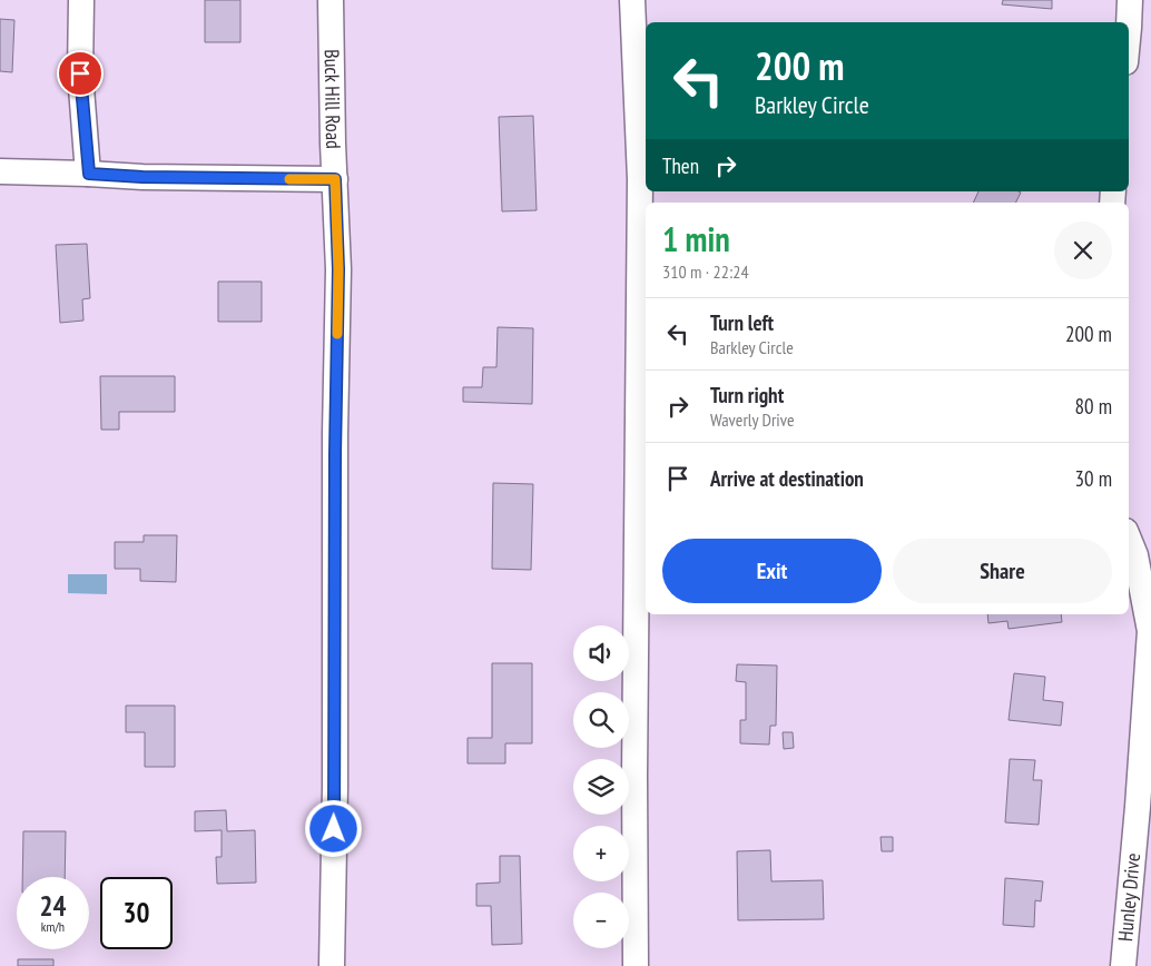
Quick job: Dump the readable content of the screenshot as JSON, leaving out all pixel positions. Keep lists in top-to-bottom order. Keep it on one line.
{"streets":{"street":["Buck Hill Road","Hunley Drive"]},"page":{"turn":["200 m","Barkley Circle"],"then":"Then","heading":["1 min","310 m · 22:24"],"list":[{"name":"Turn left","note":"Barkley Circle","value":"200 m"},{"name":"Turn right","note":"Waverly Drive","value":"80 m"},{"name":"Arrive at destination","value":"30 m"}],"buttons":["Exit","Share"],"map_buttons":["+","−"],"speed":"24 km/h","limit":"30"}}
